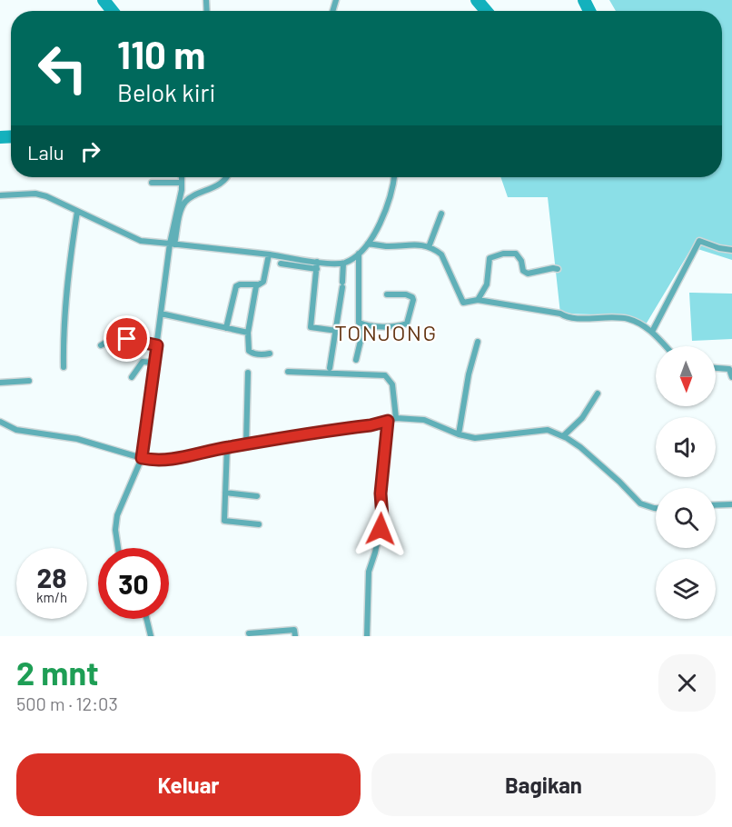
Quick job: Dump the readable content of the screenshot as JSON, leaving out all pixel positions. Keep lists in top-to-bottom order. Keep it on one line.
{"districts":["TONJONG"],"north":"bottom","page":{"turn":["110 m","Belok kiri"],"then":"Lalu","speed":"28 km/h","limit":"30","heading":["2 mnt","500 m · 12:03"],"buttons":["Keluar","Bagikan"]}}
